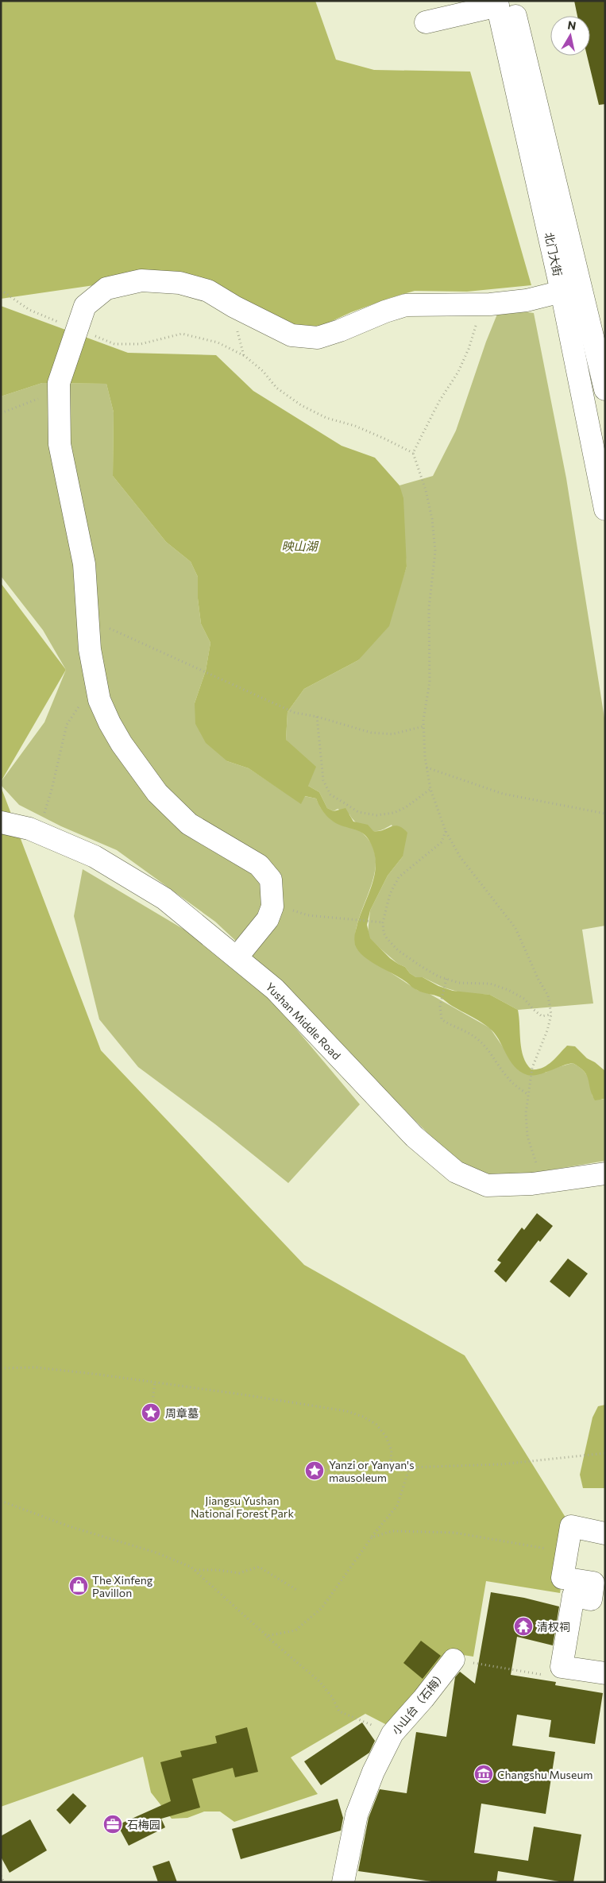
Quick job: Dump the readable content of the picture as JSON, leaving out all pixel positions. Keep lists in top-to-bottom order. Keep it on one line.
{"streets":{"street":["北门大街","Yushan Middle Road","小山台（石梅）"]},"water":["映山湖"],"parks":["Jiangsu Yushan National Forest Park"],"places":{"place":["周章墓","Yanzi or Yanyan's mausoleum"],"shop":["The Xinfeng Pavillon"],"temple":["清权祠"],"museum":["Changshu Museum"],"office":["石梅园"]},"north":"top"}
